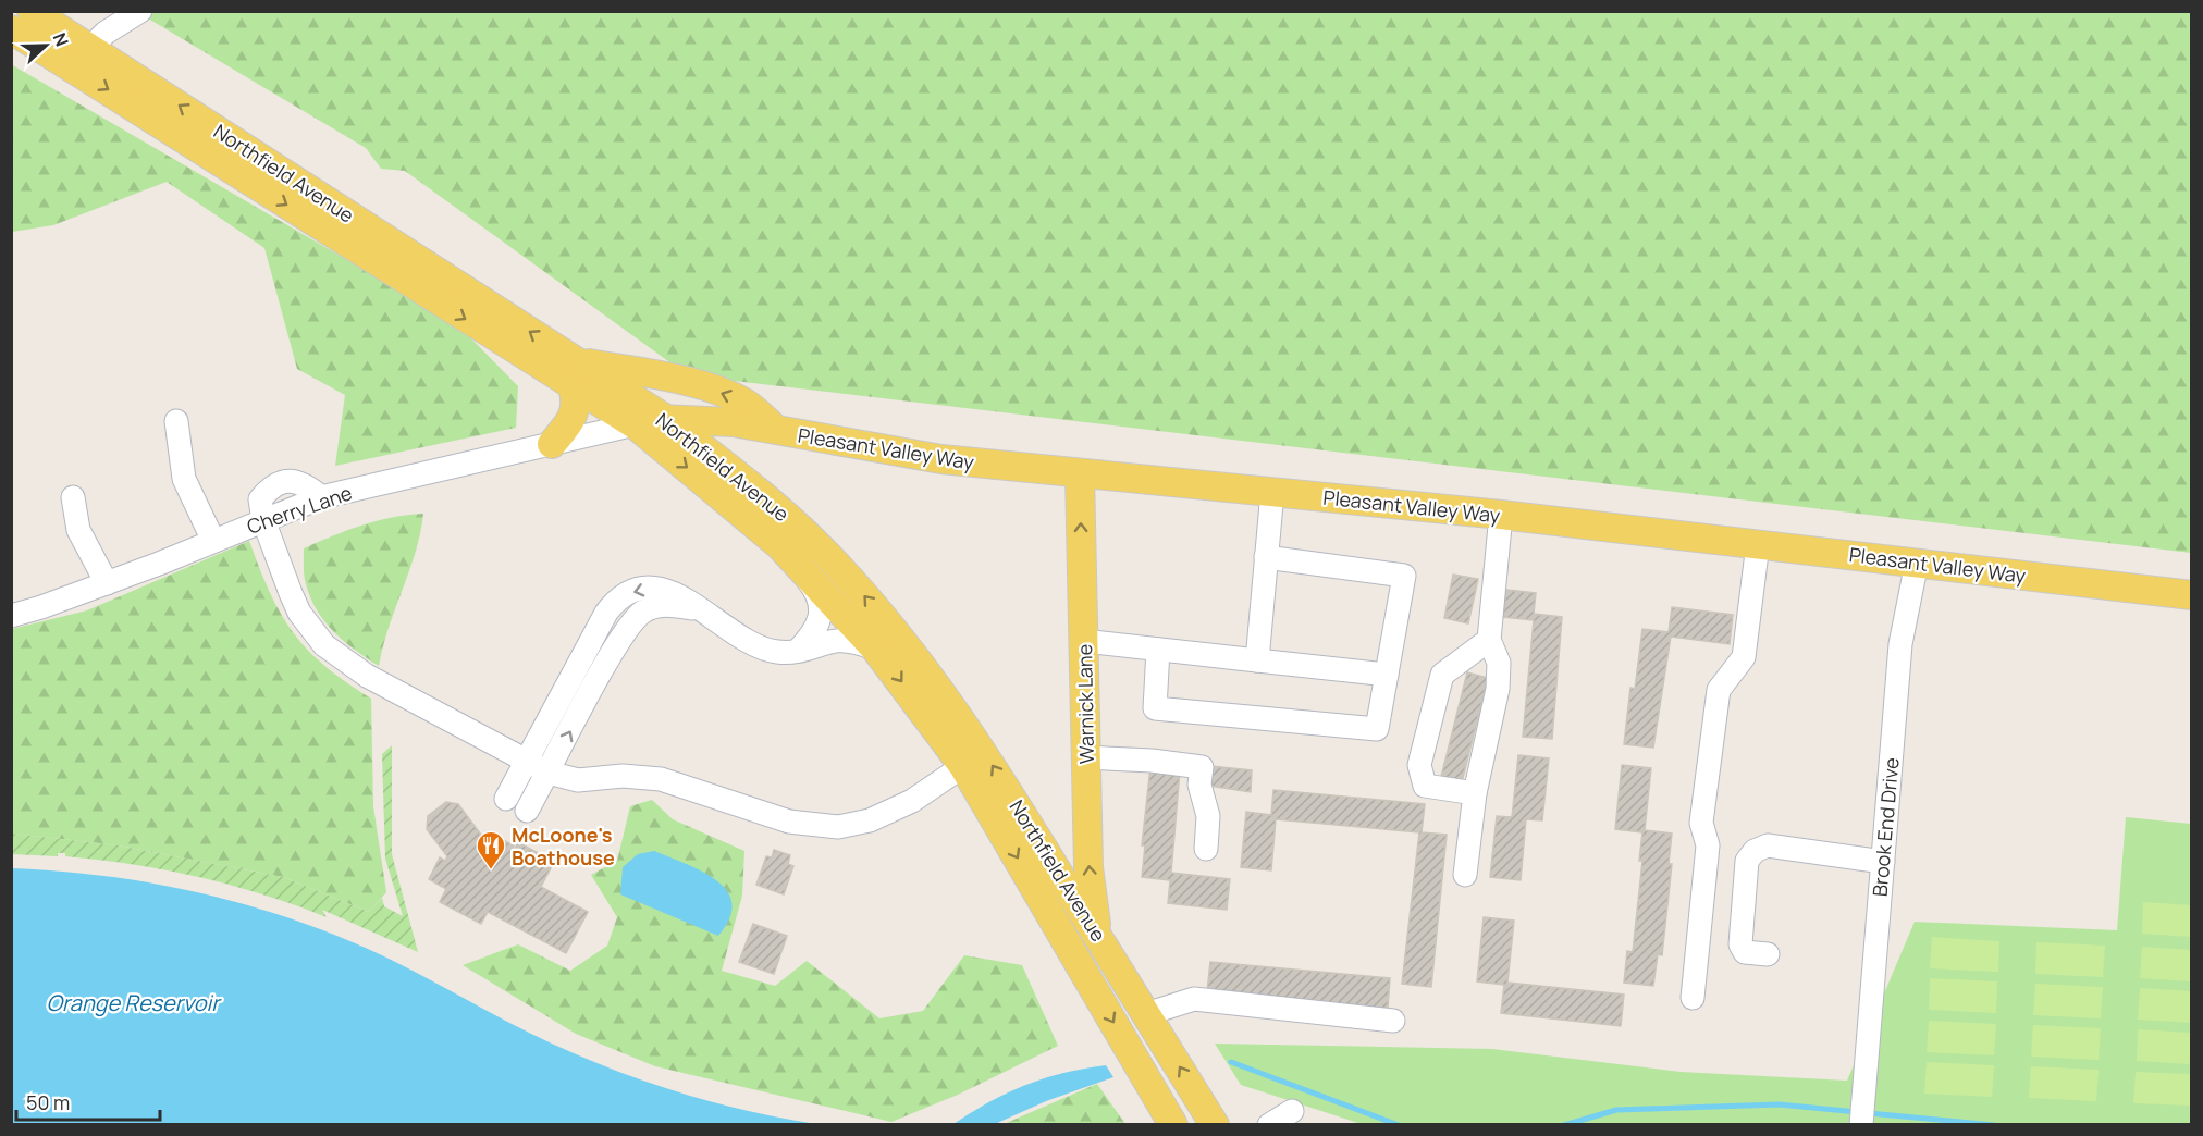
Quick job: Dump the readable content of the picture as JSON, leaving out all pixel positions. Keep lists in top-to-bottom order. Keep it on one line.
{"streets":{"main road":["Northfield Avenue","Pleasant Valley Way","Warnick Lane"],"street":["Cherry Lane","Brook End Drive"]},"crossings":[["Northfield Avenue","Pleasant Valley Way"],["Northfield Avenue","Cherry Lane"],["Northfield Avenue","Warnick Lane"],["Pleasant Valley Way","Cherry Lane"],["Pleasant Valley Way","Warnick Lane"],["Pleasant Valley Way","Brook End Drive"]],"one_way":["Warnick Lane"],"water":["Orange Reservoir"],"places":{"restaurant":["McLoone's Boathouse"]},"scale_bar":"50 m","north":"right"}
